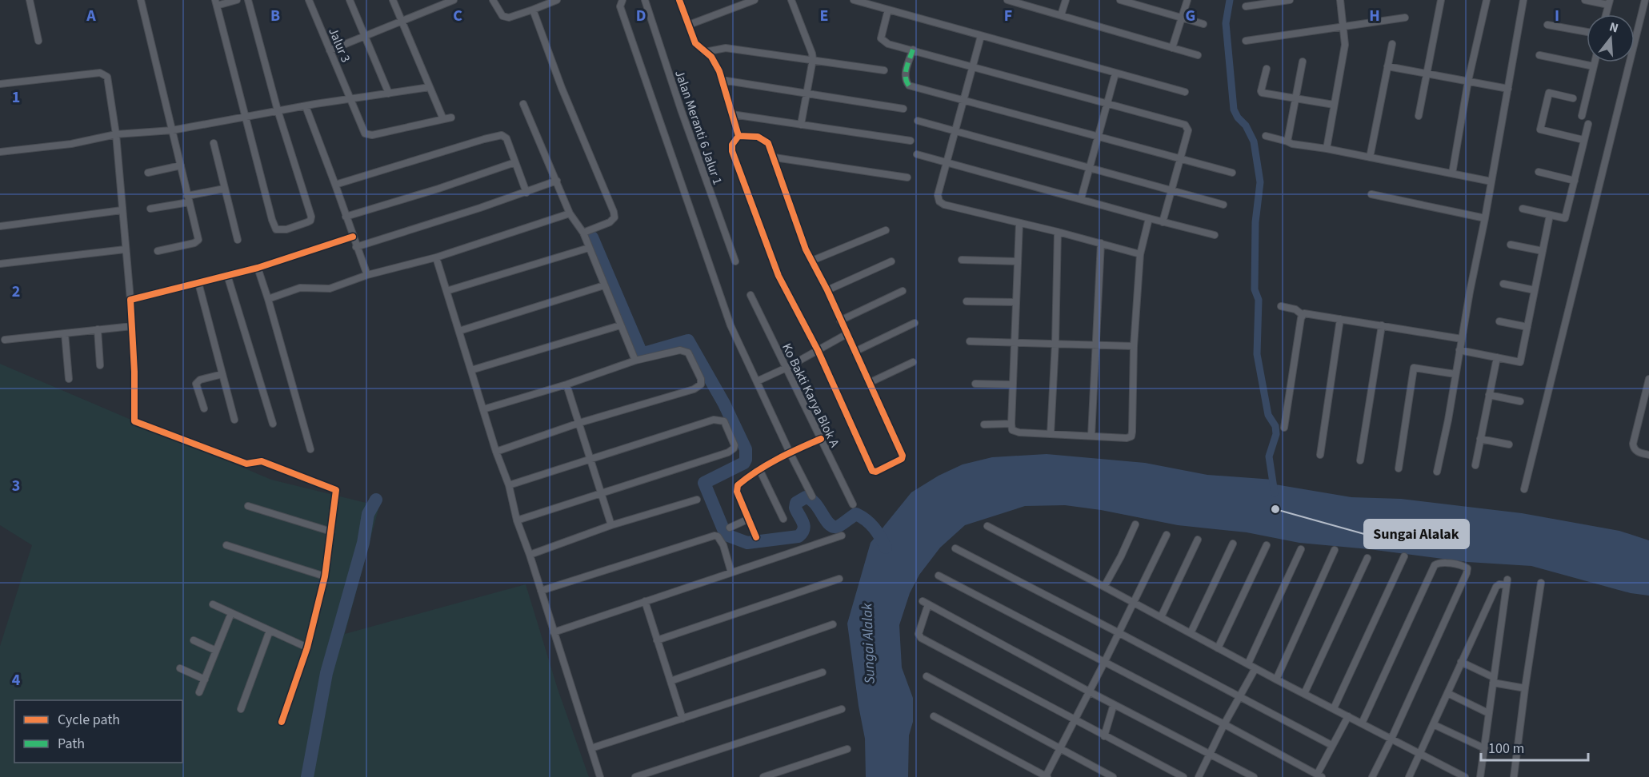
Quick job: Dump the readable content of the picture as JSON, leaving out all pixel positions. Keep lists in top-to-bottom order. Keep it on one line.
{"streets":{"street":["Jalur 3","Jalan Meranti 6 Jalur 1","Ko Bakti Karya Blok A"]},"water":["Sungai Alalak"],"places":["Sungai Alalak"],"legend":["Cycle path","Path"],"scale_bar":"100 m","north":"top","grid":{"columns":["A","B","C","D","E","F","G","H","I"],"rows":["1","2","3","4"]}}
